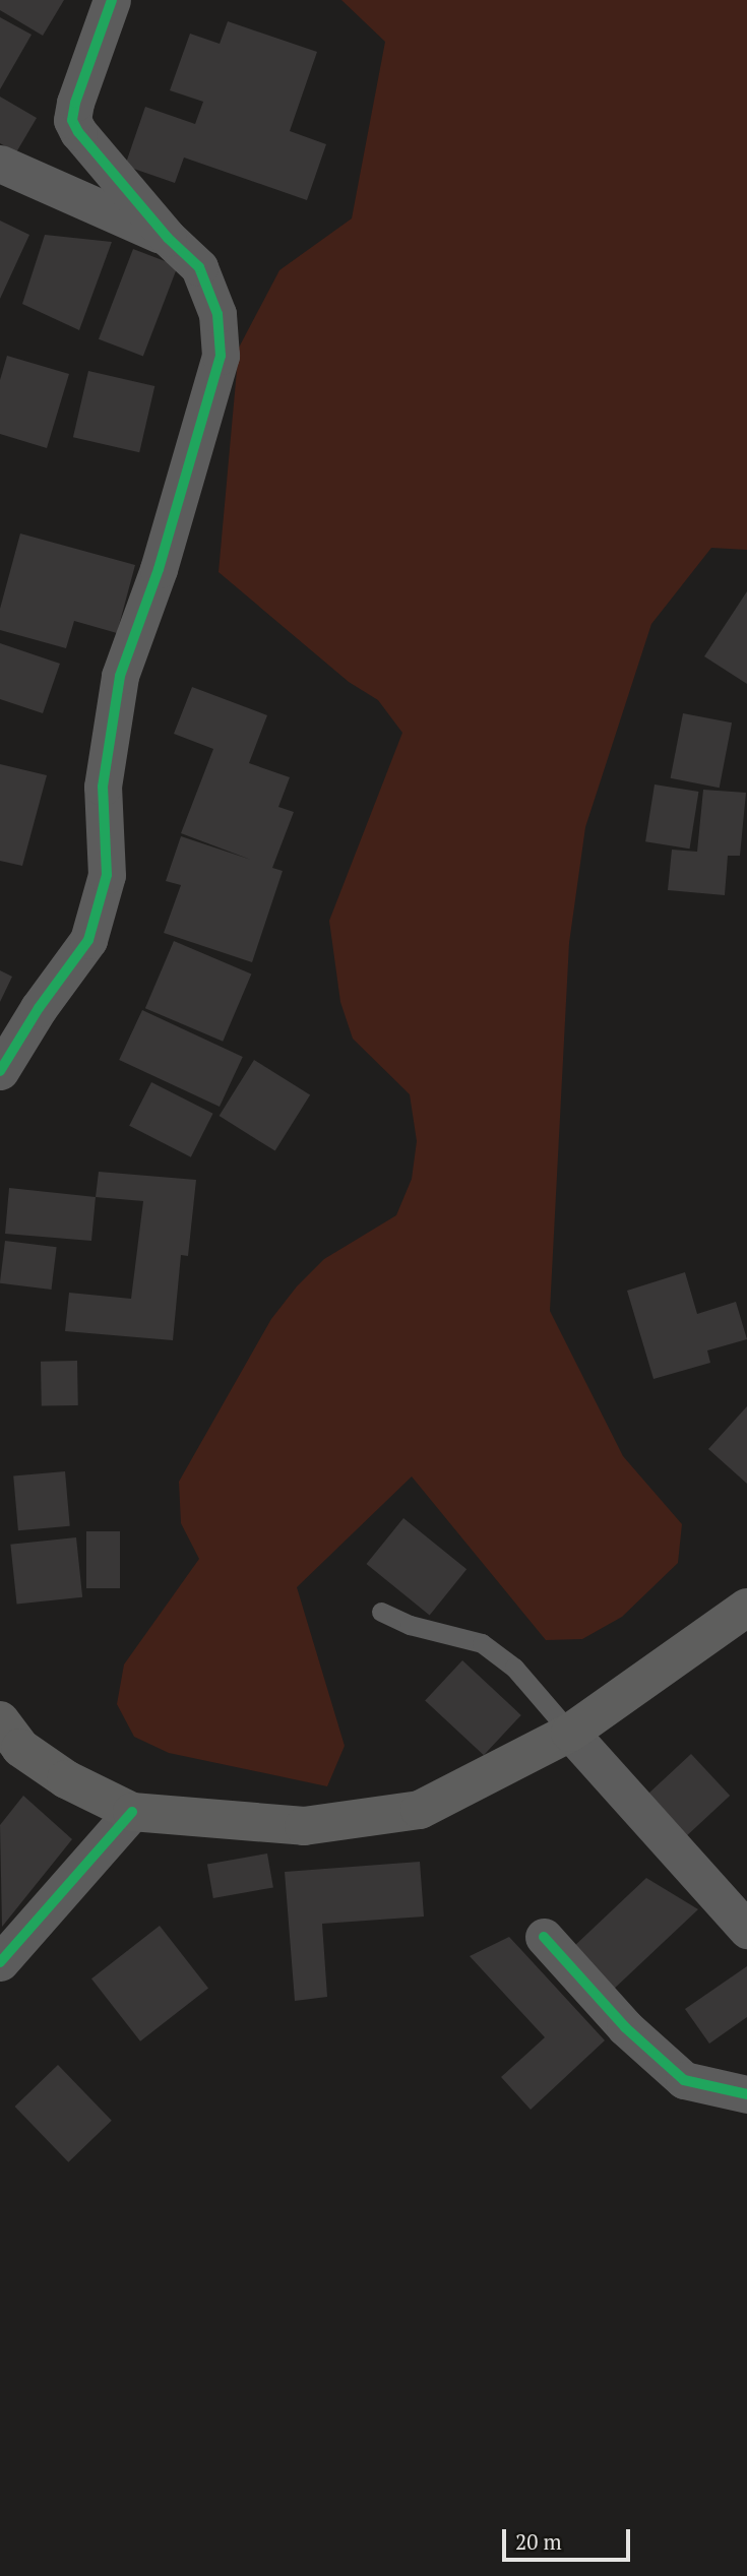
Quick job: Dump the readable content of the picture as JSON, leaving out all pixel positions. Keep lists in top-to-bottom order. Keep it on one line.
{"scale_bar":"20 m"}
